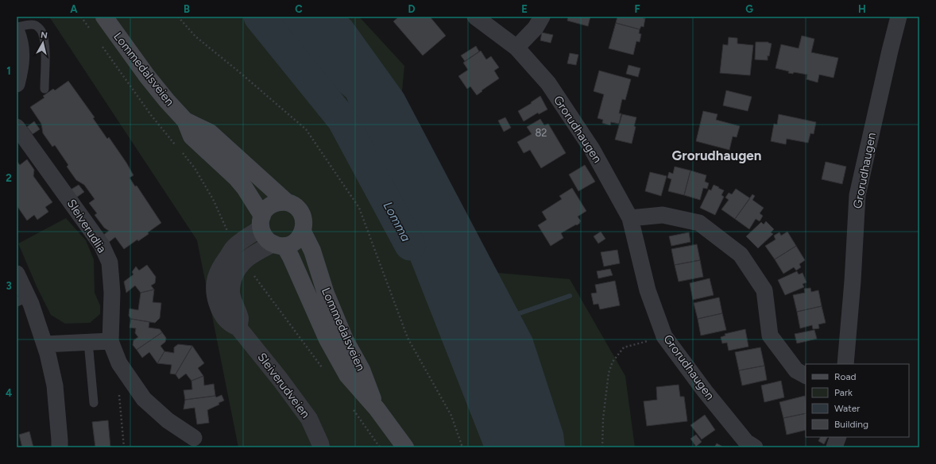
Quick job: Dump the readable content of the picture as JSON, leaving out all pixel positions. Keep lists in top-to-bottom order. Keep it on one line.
{"streets":{"main road":["Lommedalsveien"],"street":["Grorudhaugen","Sleiverudlia","Sleiverudveien"]},"crossings":[["Lommedalsveien","Sleiverudveien"]],"districts":["Grorudhaugen"],"water":["Lomma"],"house_numbers":["82"],"legend":["Road","Park","Water","Building"],"north":"top","grid":{"columns":["A","B","C","D","E","F","G","H"],"rows":["1","2","3","4"]}}
